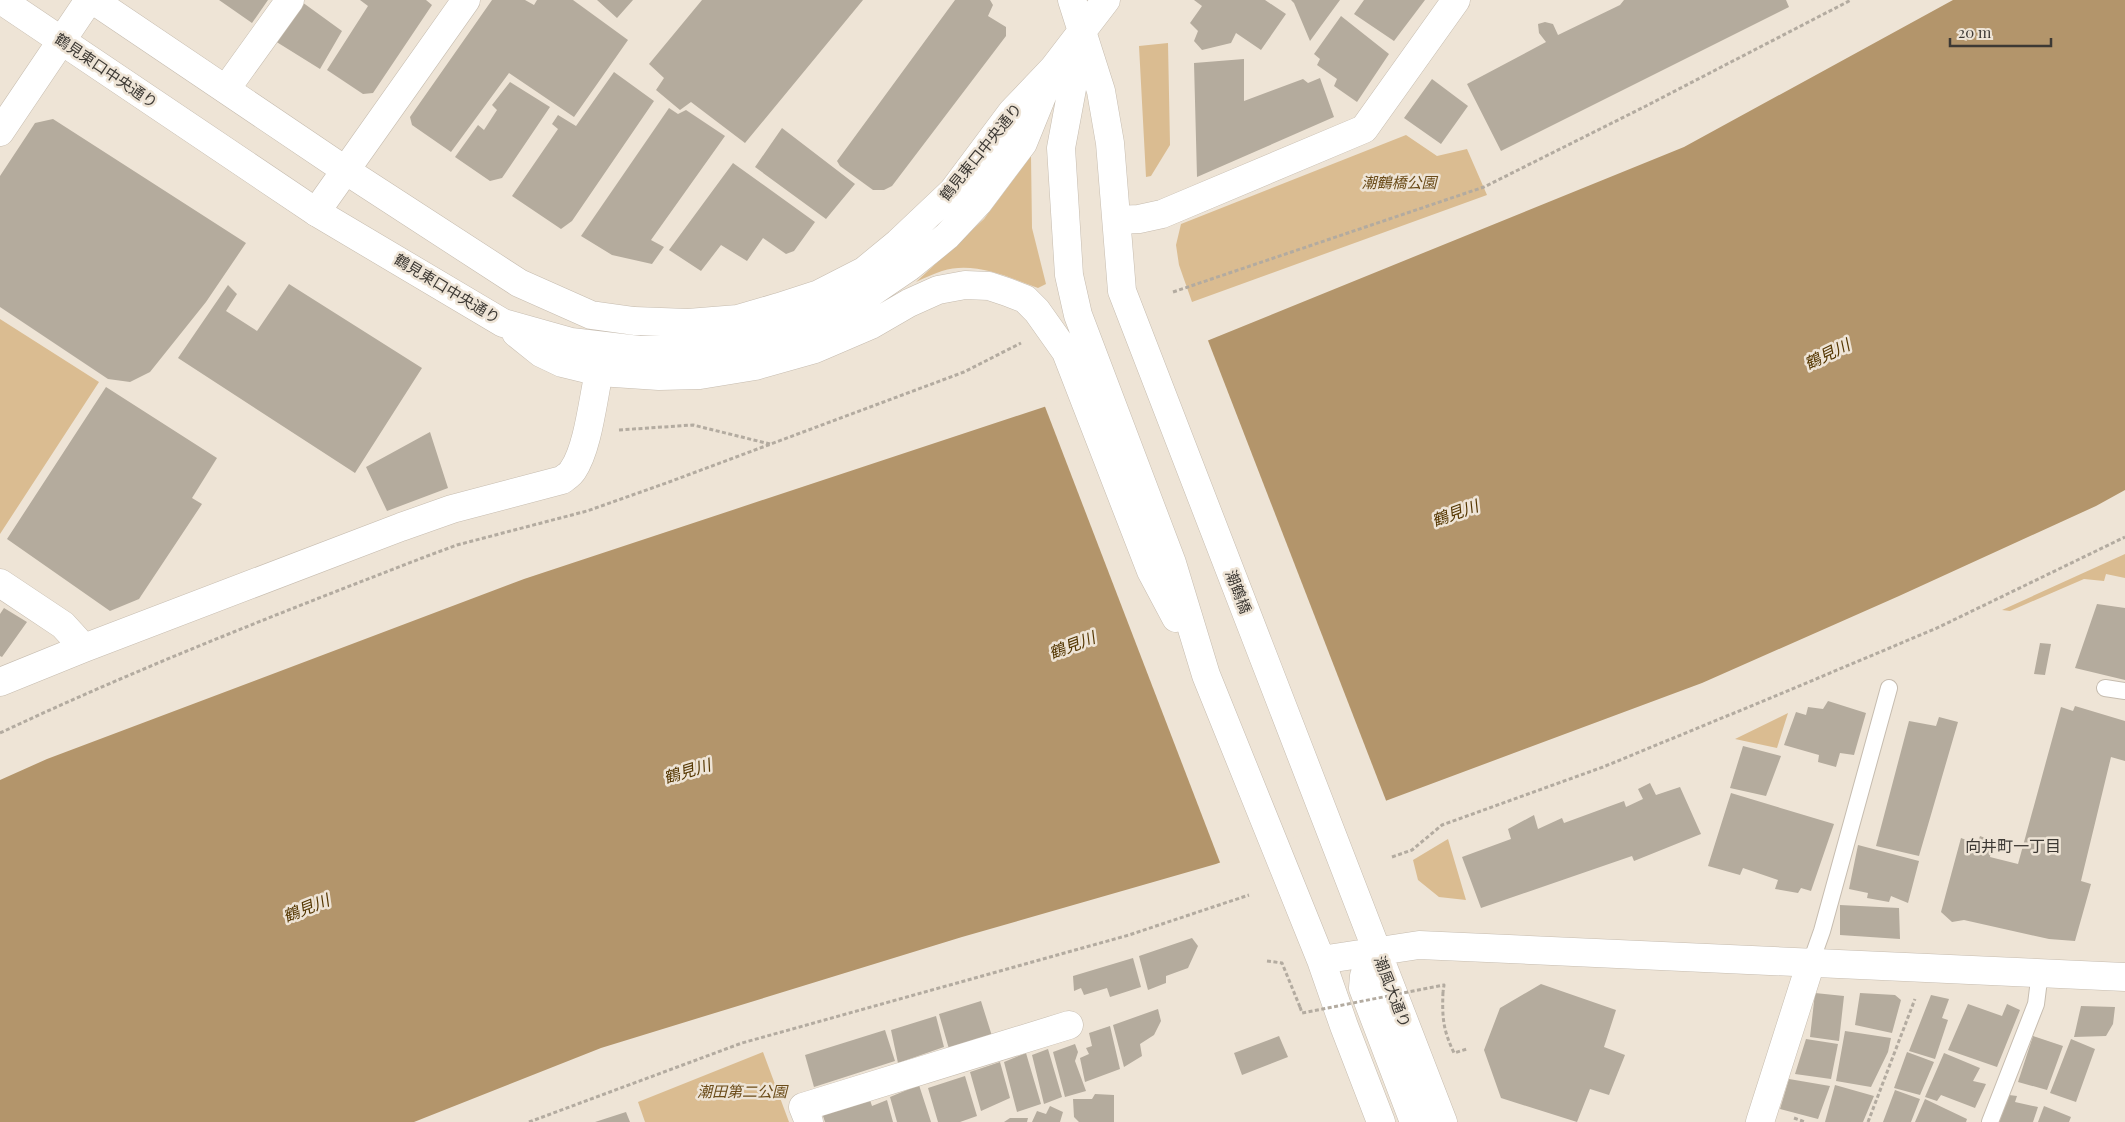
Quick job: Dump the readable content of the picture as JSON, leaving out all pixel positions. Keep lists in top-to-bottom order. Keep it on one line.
{"streets":{"street":["鶴見東口中央通り","潮鶴橋","潮風大通り"]},"crossings":[["鶴見東口中央通り","潮鶴橋"],["潮鶴橋","潮風大通り"]],"districts":["向井町一丁目"],"water":["鶴見川"],"parks":["潮鶴橋公園","潮田第二公園"],"scale_bar":"20 m"}
